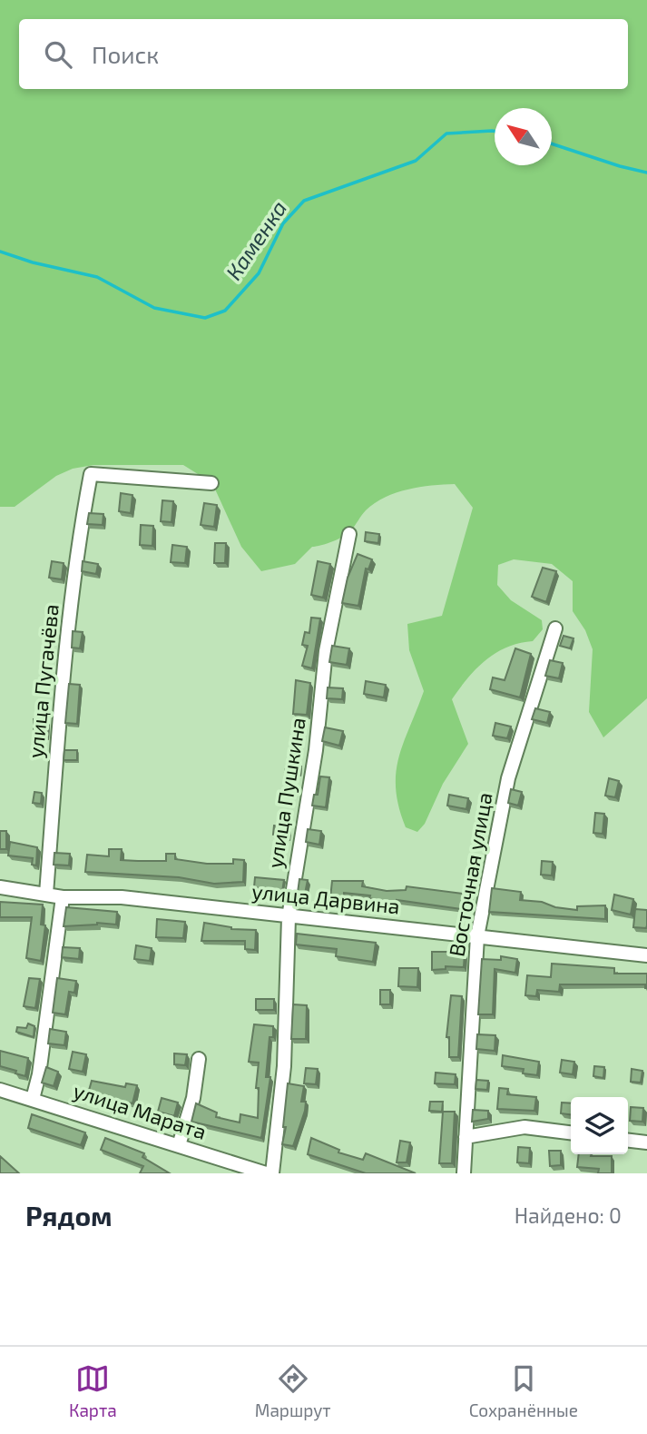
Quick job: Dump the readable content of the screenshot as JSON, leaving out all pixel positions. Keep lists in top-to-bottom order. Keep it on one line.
{"streets":{"street":["улица Пугачёва","улица Пушкина","Восточная улица","улица Дарвина","улица Марата"]},"crossings":[["улица Пугачёва","улица Дарвина"],["улица Пушкина","улица Дарвина"],["Восточная улица","улица Дарвина"]],"water":["Каменка"],"north":"top left","page":{"search":"Поиск","heading":["Рядом","Найдено: 0"],"nav":["Карта","Маршрут","Сохранённые"]}}
